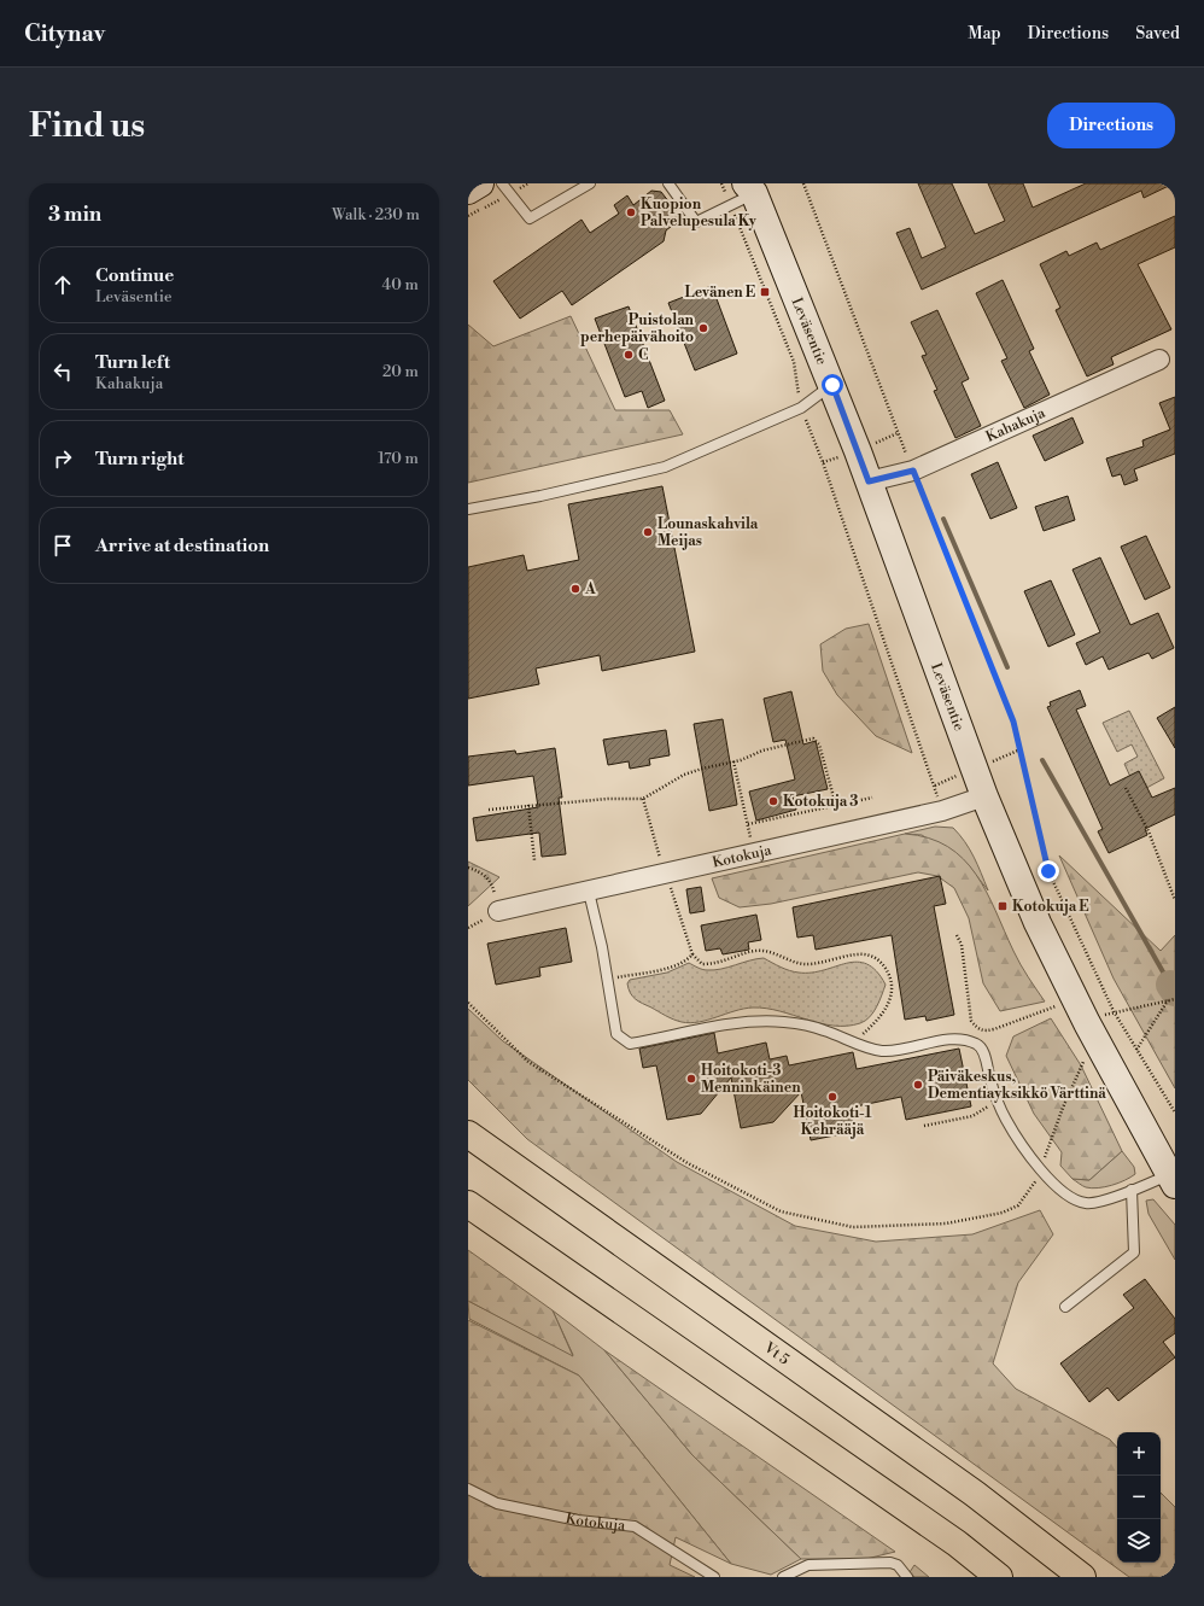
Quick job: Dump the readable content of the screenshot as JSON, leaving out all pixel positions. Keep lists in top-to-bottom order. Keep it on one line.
{"streets":{"highway":["Vt 5"],"main road":["Leväsentie"],"street":["Kahakuja","Kotokuja"]},"crossings":[["Leväsentie","Kahakuja"],["Leväsentie","Kotokuja"]],"places":{"other":["Kuopion Palvelupesula Ky","Puistolan perhepäivähoito","C","Lounaskahvila Meijas","A","Kotokuja 3","Hoitokoti-3 Menninkäinen","Päiväkeskus, Dementiayksikkö Värttinä","Hoitokoti-1 Kehrääjä"],"transit":["Levänen E","Kotokuja E"]},"page":{"header":"Citynav","nav":["Map","Directions","Saved"],"buttons":"Directions","title":"Find us","heading":["3 min","Walk · 230 m"],"list":[["Continue","Leväsentie","40 m"],["Turn left","Kahakuja","20 m"],["Turn right","170 m"],"Arrive at destination"],"map_buttons":["+","−"]}}
